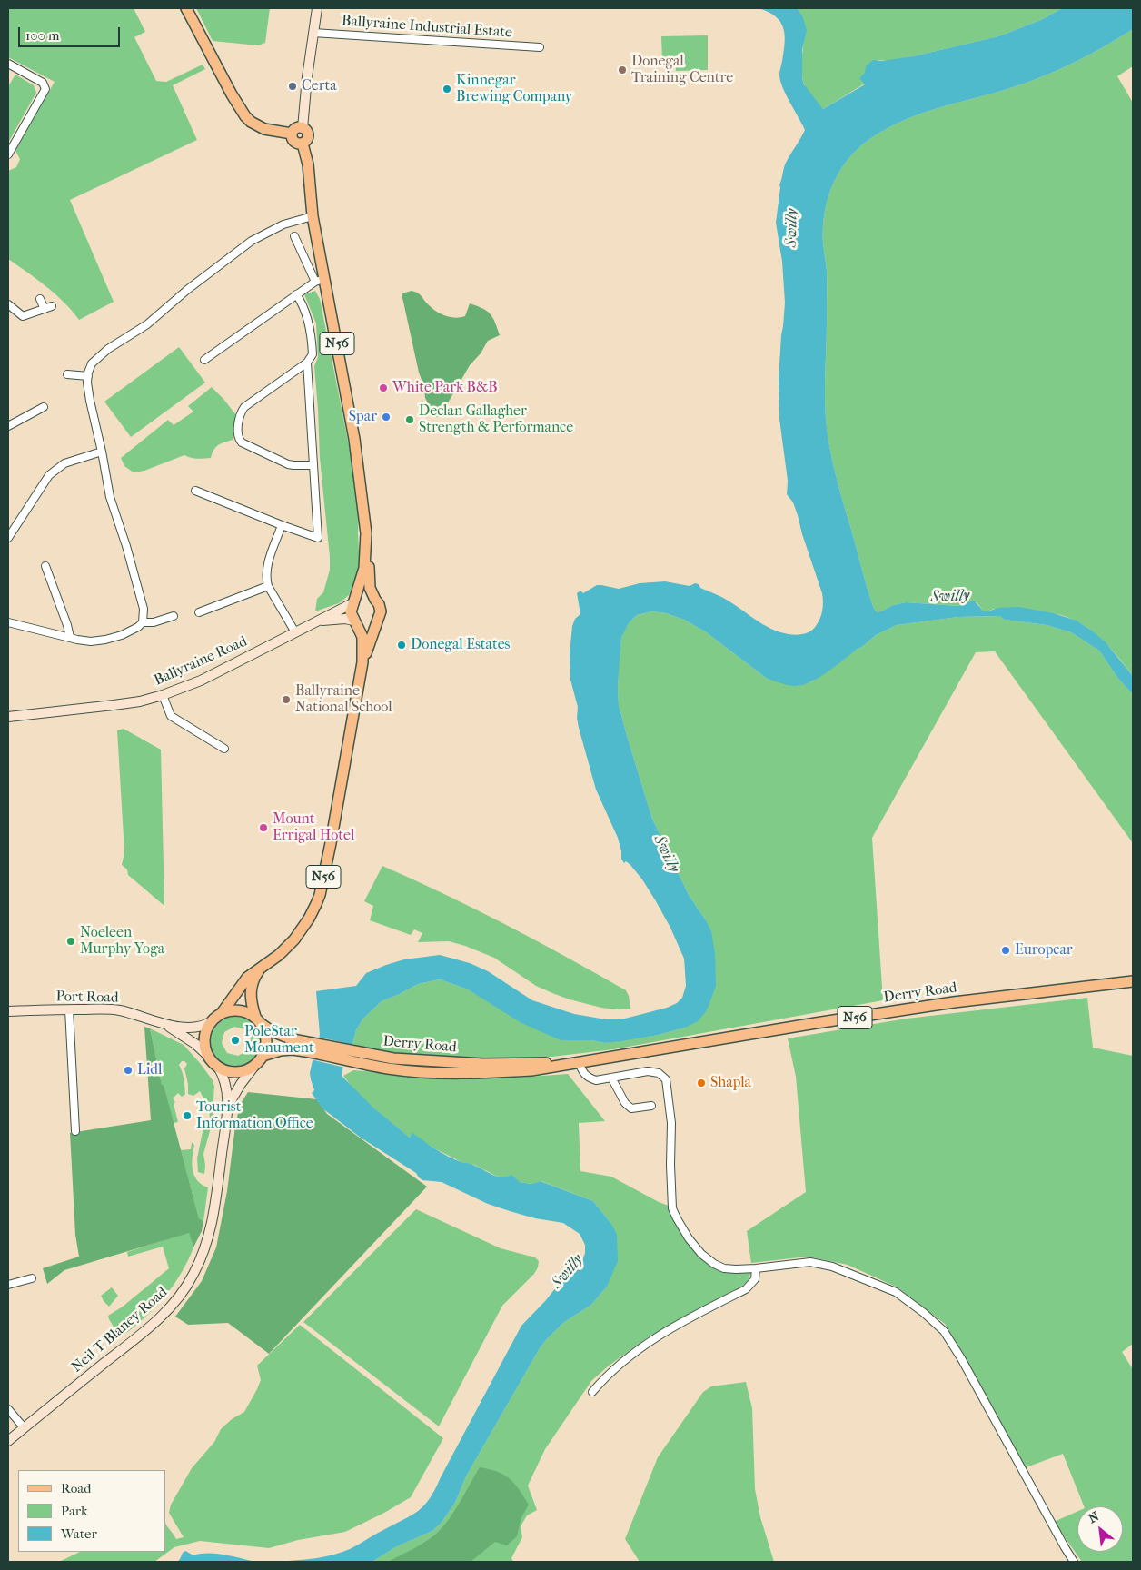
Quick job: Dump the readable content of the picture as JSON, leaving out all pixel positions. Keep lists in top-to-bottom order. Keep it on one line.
{"streets":{"main road":["N56","Ballyraine Road","Derry Road","Port Road","Neil T Blaney Road"],"street":["Ballyraine Industrial Estate"]},"crossings":[["N56","Ballyraine Road"],["N56","Derry Road"],["N56","Neil T Blaney Road"],["Derry Road","Neil T Blaney Road"]],"water":["Swilly"],"places":["Donegal Training Centre","Certa","Kinnegar Brewing Company","White Park B&B","Spar","Declan Gallagher Strength & Performance","Donegal Estates","Ballyraine National School","Mount Errigal Hotel","Noeleen Murphy Yoga","Europcar","PoleStar Monument","Lidl","Shapla","Tourist Information Office"],"legend":["Road","Park","Water"],"scale_bar":"100 m","north":"top left"}
